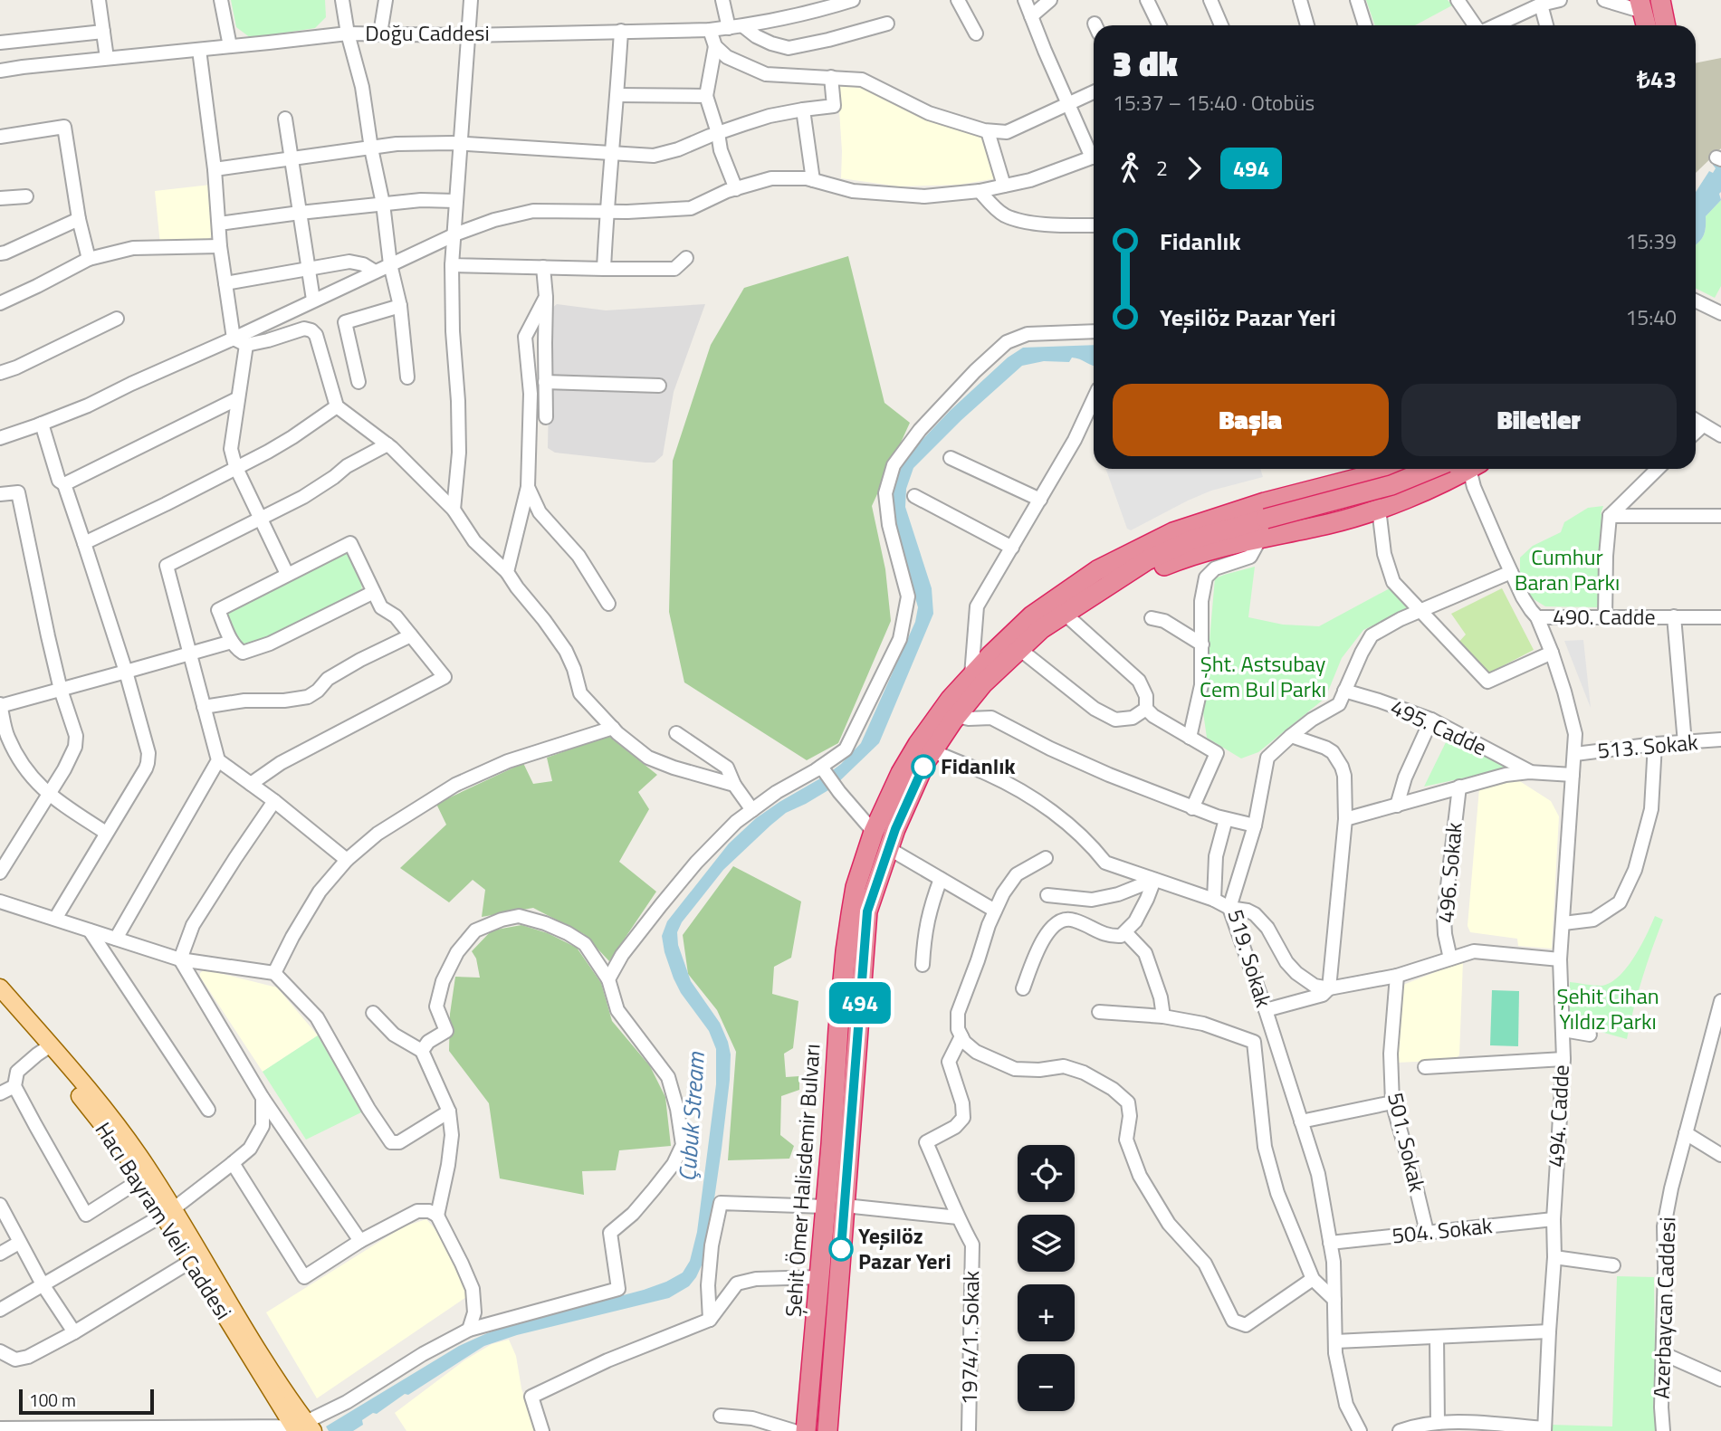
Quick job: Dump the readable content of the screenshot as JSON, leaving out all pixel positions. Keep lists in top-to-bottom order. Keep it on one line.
{"streets":{"highway":["Şehit Ömer Halisdemir Bulvarı"],"main road":["Hacı Bayram Veli Caddesi"],"street":["Doğu Caddesi","490. Cadde","495. Cadde","513. Sokak","496. Sokak","519. Sokak","494. Cadde","501. Sokak","504. Sokak","Azerbaycan Caddesi","1974/1. Sokak"]},"crossings":[["490. Cadde","519. Sokak"],["490. Cadde","494. Cadde"],["495. Cadde","519. Sokak"],["513. Sokak","494. Cadde"],["519. Sokak","504. Sokak"],["494. Cadde","504. Sokak"],["501. Sokak","504. Sokak"]],"water":["Çubuk Stream"],"parks":["Cumhur Baran Parkı","Şht. Astsubay Cem Bul Parkı","Şehit Cihan Yıldız Parkı"],"places":["Fidanlık","Yeşilöz Pazar Yeri"],"lines":["bus line 494"],"scale_bar":"100 m","page":{"on_map":"494","heading":["3 dk","15:37 – 15:40 · Otobüs","₺43"],"legs":["2","494"],"list":[{"name":"Fidanlık","value":"15:39"},{"name":"Yeşilöz Pazar Yeri","value":"15:40"}],"buttons":["Başla","Biletler"],"map_buttons":["+","−"],"scale":"100 m"}}
